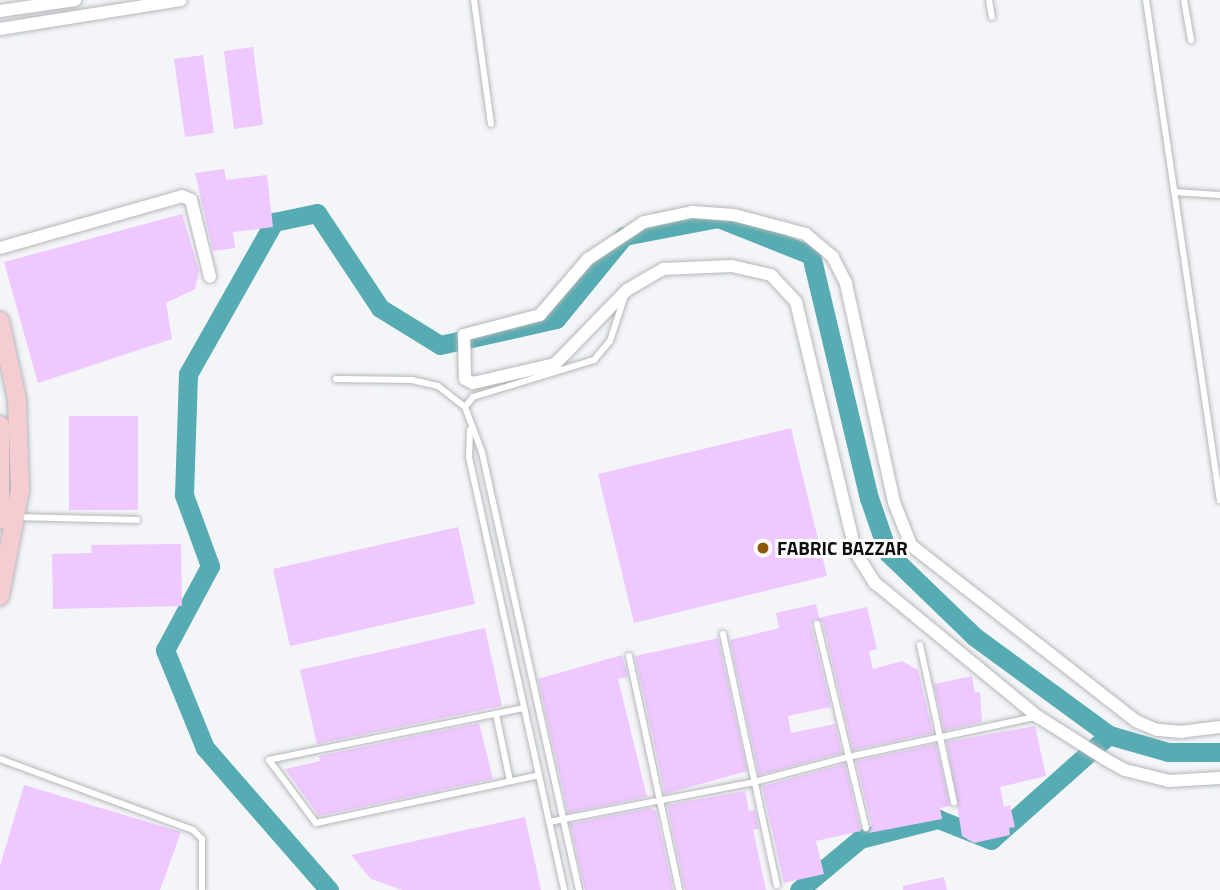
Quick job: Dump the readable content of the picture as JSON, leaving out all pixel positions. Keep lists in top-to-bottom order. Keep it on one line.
{"places":["FABRIC BAZZAR"]}
